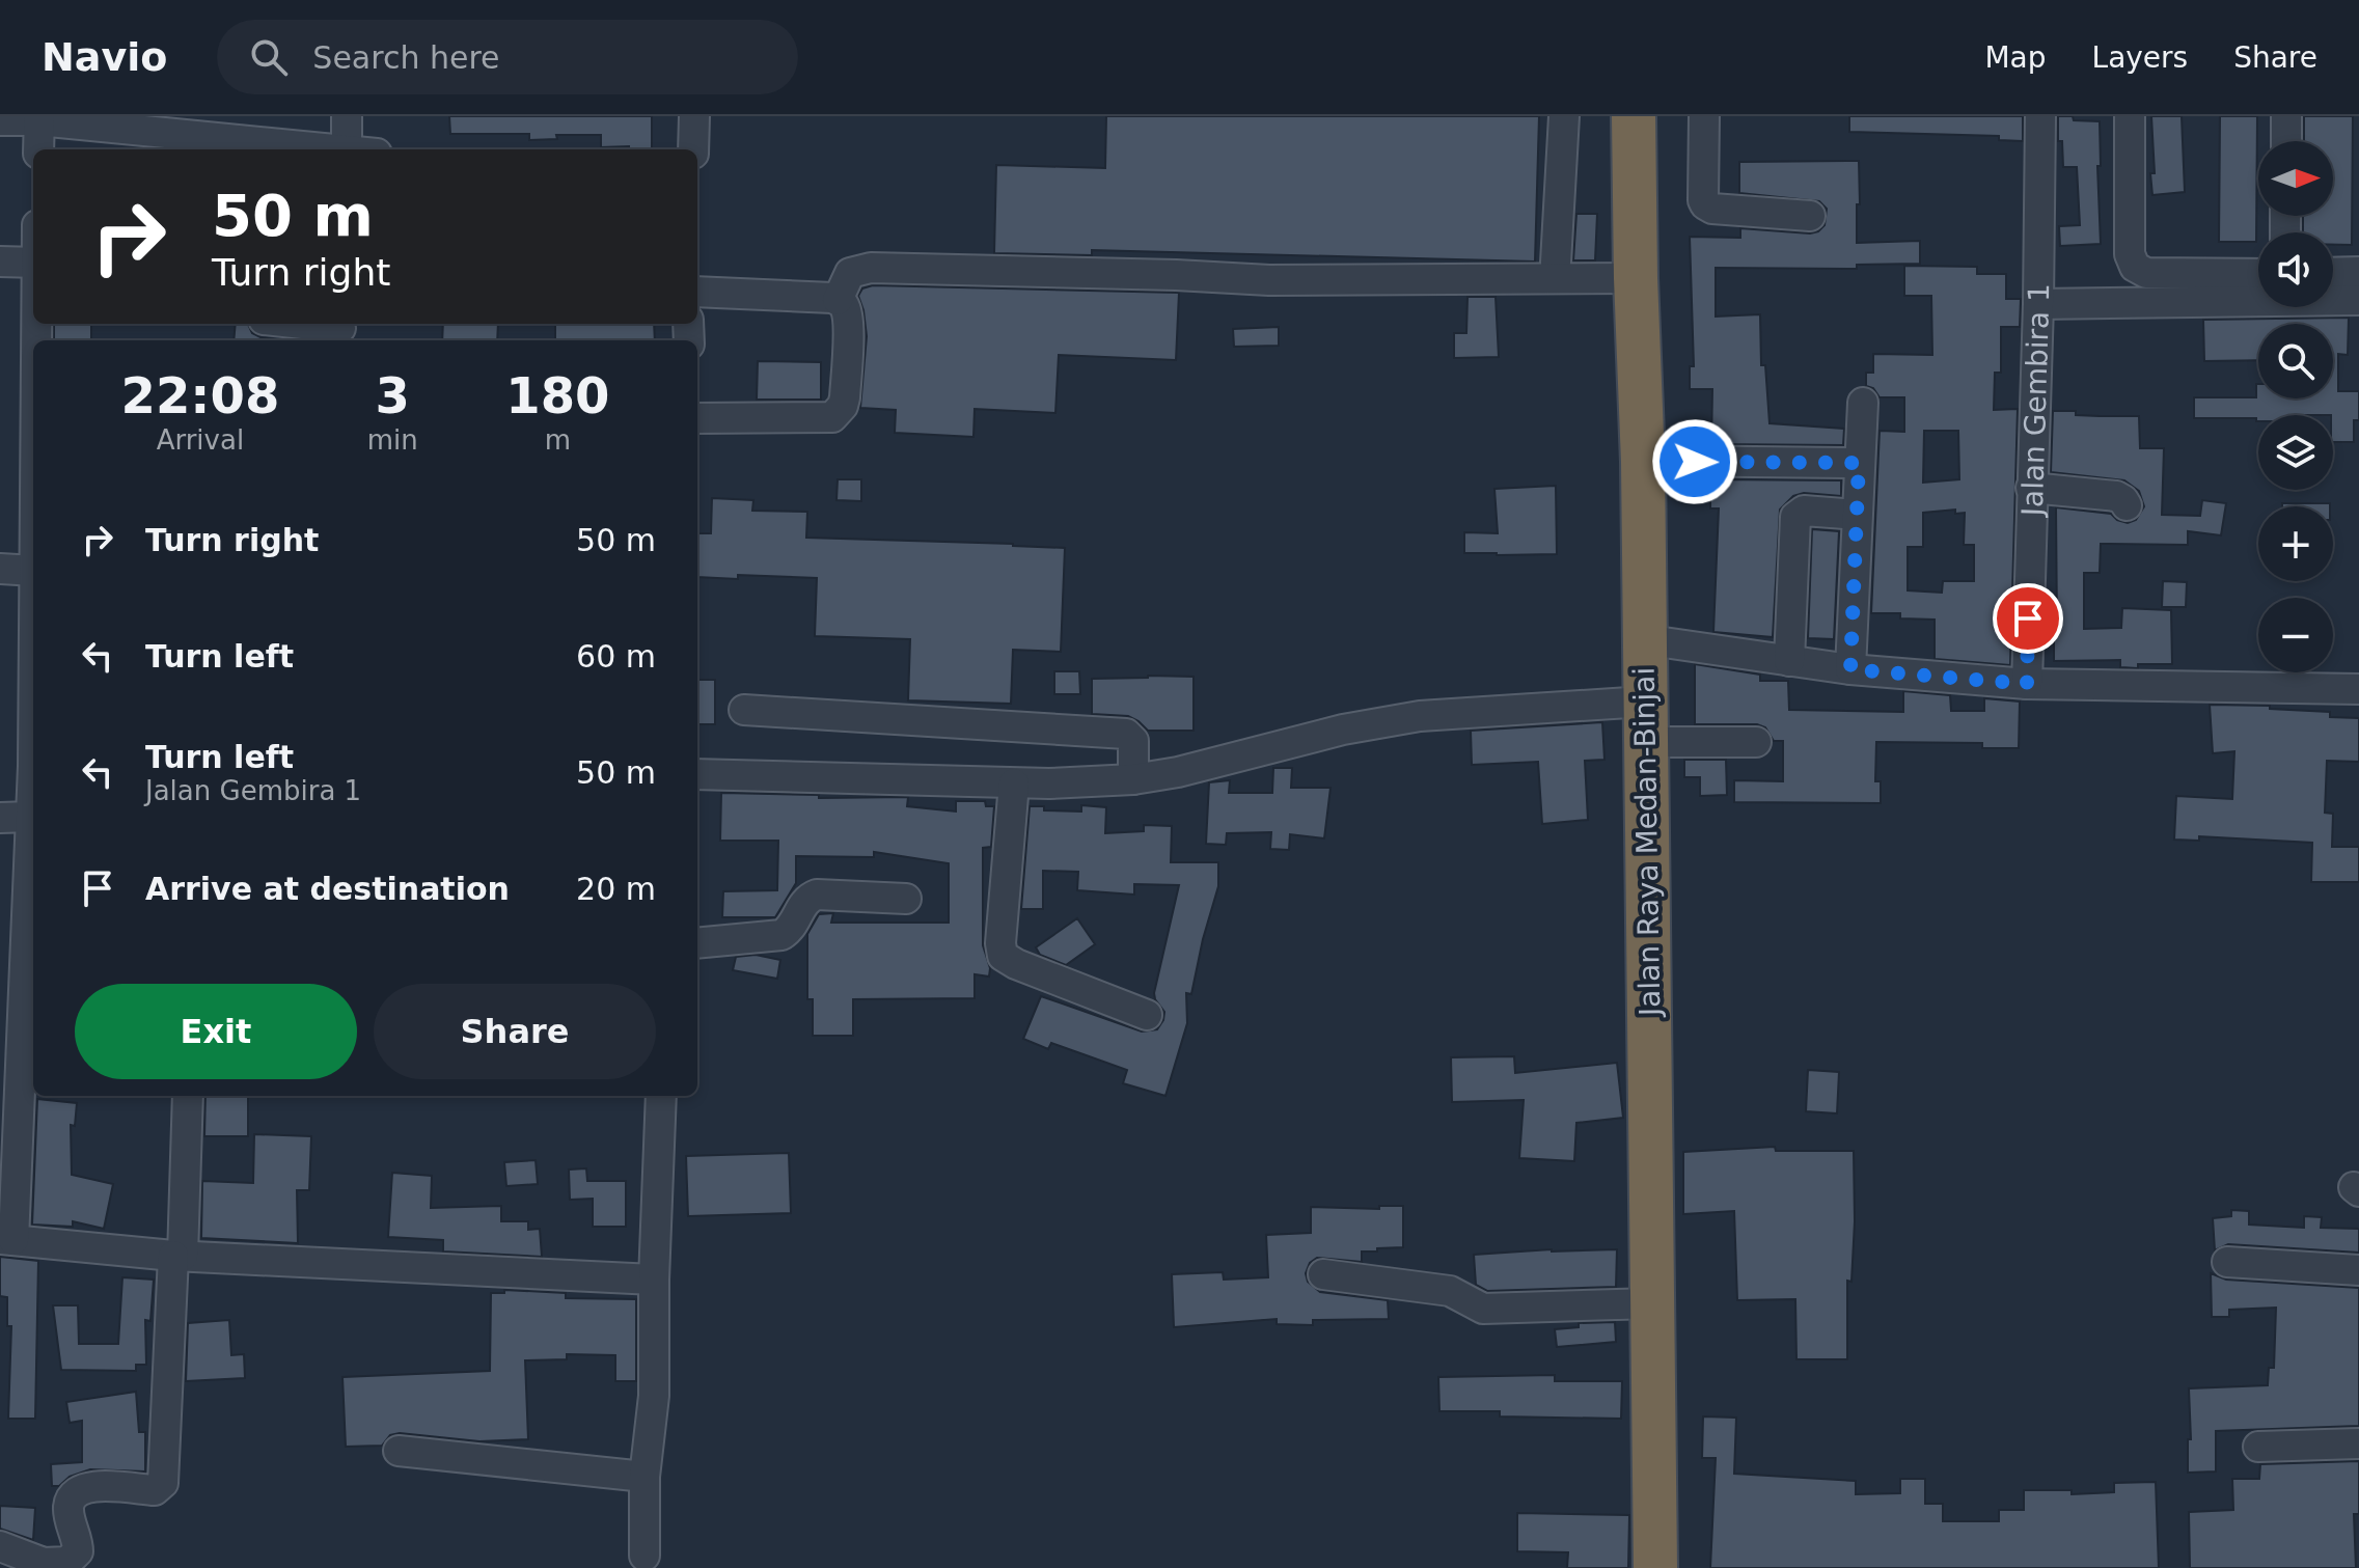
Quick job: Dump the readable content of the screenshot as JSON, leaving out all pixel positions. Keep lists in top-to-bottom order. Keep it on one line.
{"streets":{"highway":["Jalan Raya Medan-Binjai"],"street":["Jalan Gembira 1"]},"north":"right","page":{"header":"Navio","search":"Search here","nav":["Map","Layers","Share"],"map_buttons":["+","−"],"turn":["50 m","Turn right"],"eta":["22:08","Arrival","3","min","180","m"],"list":[{"name":"Turn right","value":"50 m"},{"name":"Turn left","value":"60 m"},{"name":"Turn left","note":"Jalan Gembira 1","value":"50 m"},{"name":"Arrive at destination","value":"20 m"}],"buttons":["Exit","Share"]}}
